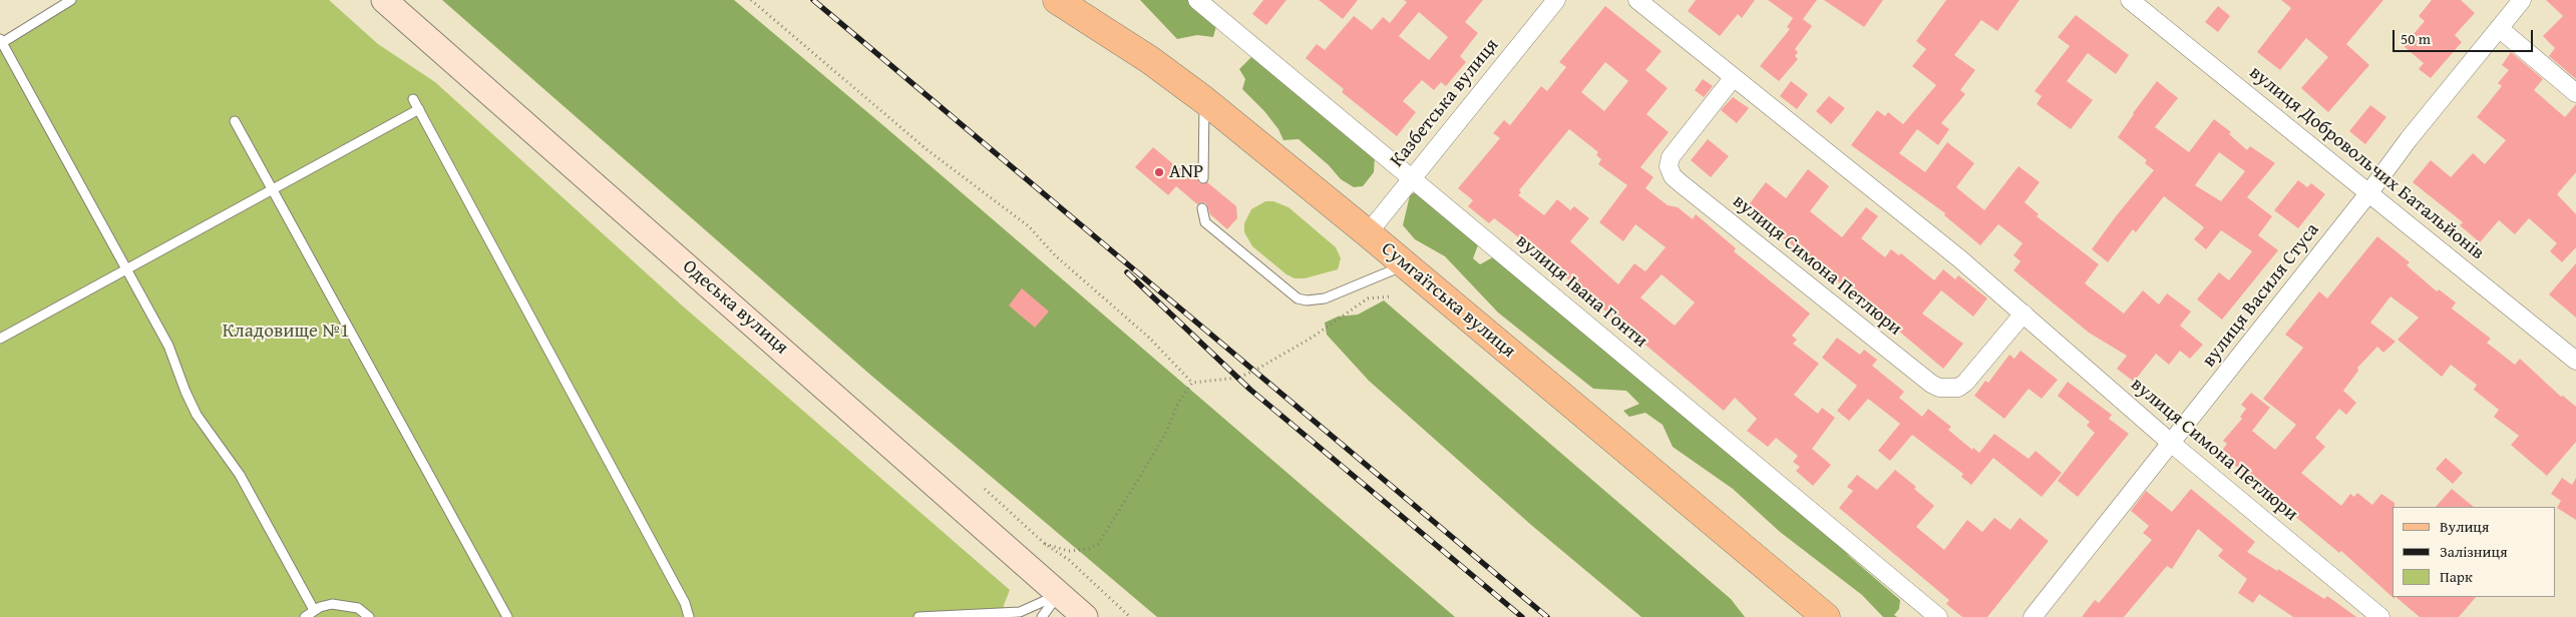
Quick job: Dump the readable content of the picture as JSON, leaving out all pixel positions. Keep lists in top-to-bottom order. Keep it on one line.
{"streets":{"main road":["Сумгаїтська вулиця","Одеська вулиця"],"street":["Казбетська вулиця","вулиця Добровольчих Батальйонів","вулиця Симона Петлюри","вулиця Івана Гонти","вулиця Василя Стуса"]},"crossings":[["Казбетська вулиця","вулиця Івана Гонти"],["Казбетська вулиця","Сумгаїтська вулиця"],["вулиця Добровольчих Батальйонів","вулиця Василя Стуса"],["вулиця Симона Петлюри","вулиця Василя Стуса"]],"parks":["Кладовище №1"],"places":["ANP"],"legend":["Вулиця","Залізниця","Парк"],"scale_bar":"50 m"}
